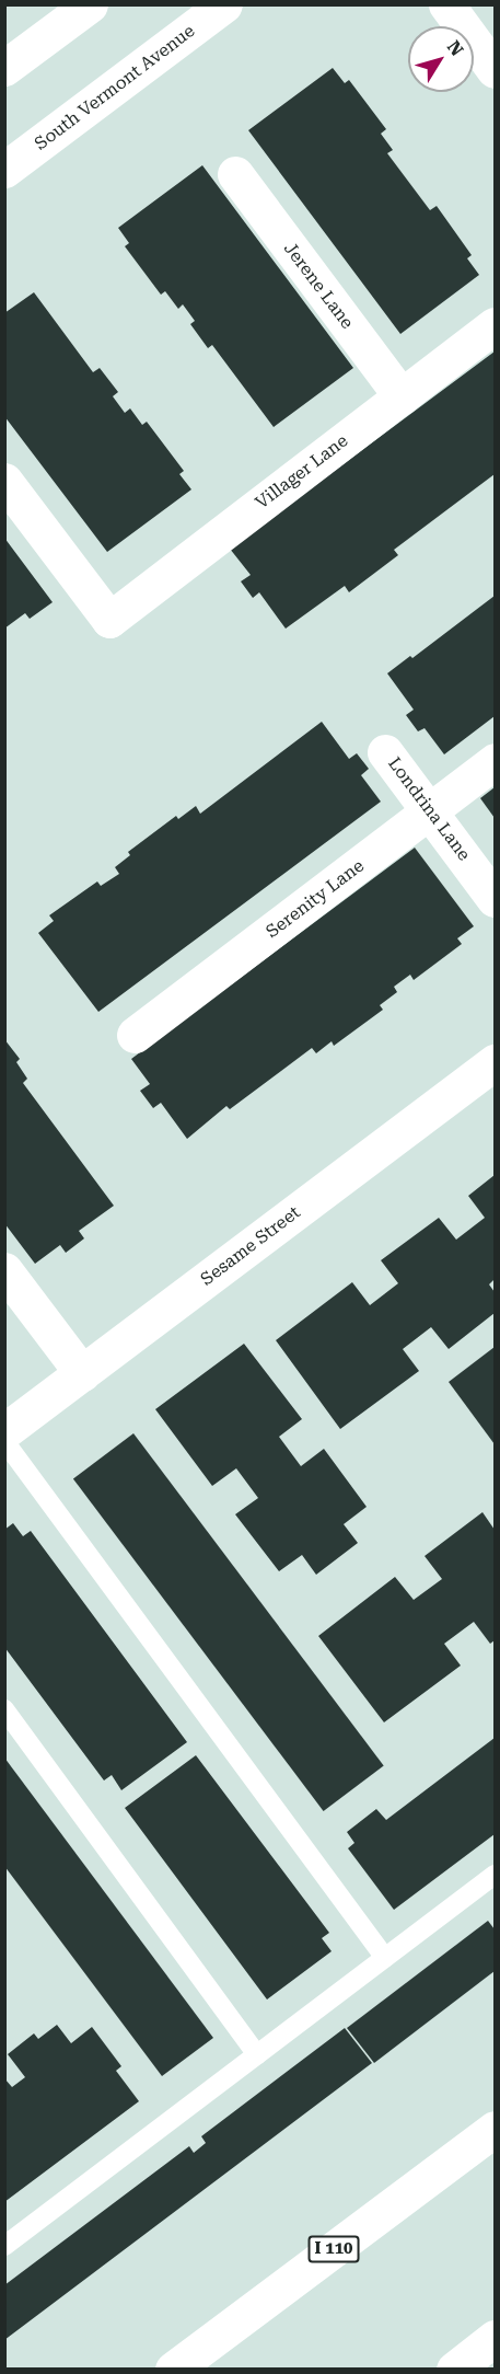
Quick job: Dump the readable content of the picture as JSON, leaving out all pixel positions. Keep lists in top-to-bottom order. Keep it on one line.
{"streets":{"main road":["South Vermont Avenue","Jerene Lane","Villager Lane","Londrina Lane","Serenity Lane","Sesame Street","I 110"]},"crossings":[["Jerene Lane","Villager Lane"],["Londrina Lane","Serenity Lane"]],"north":"top right"}
